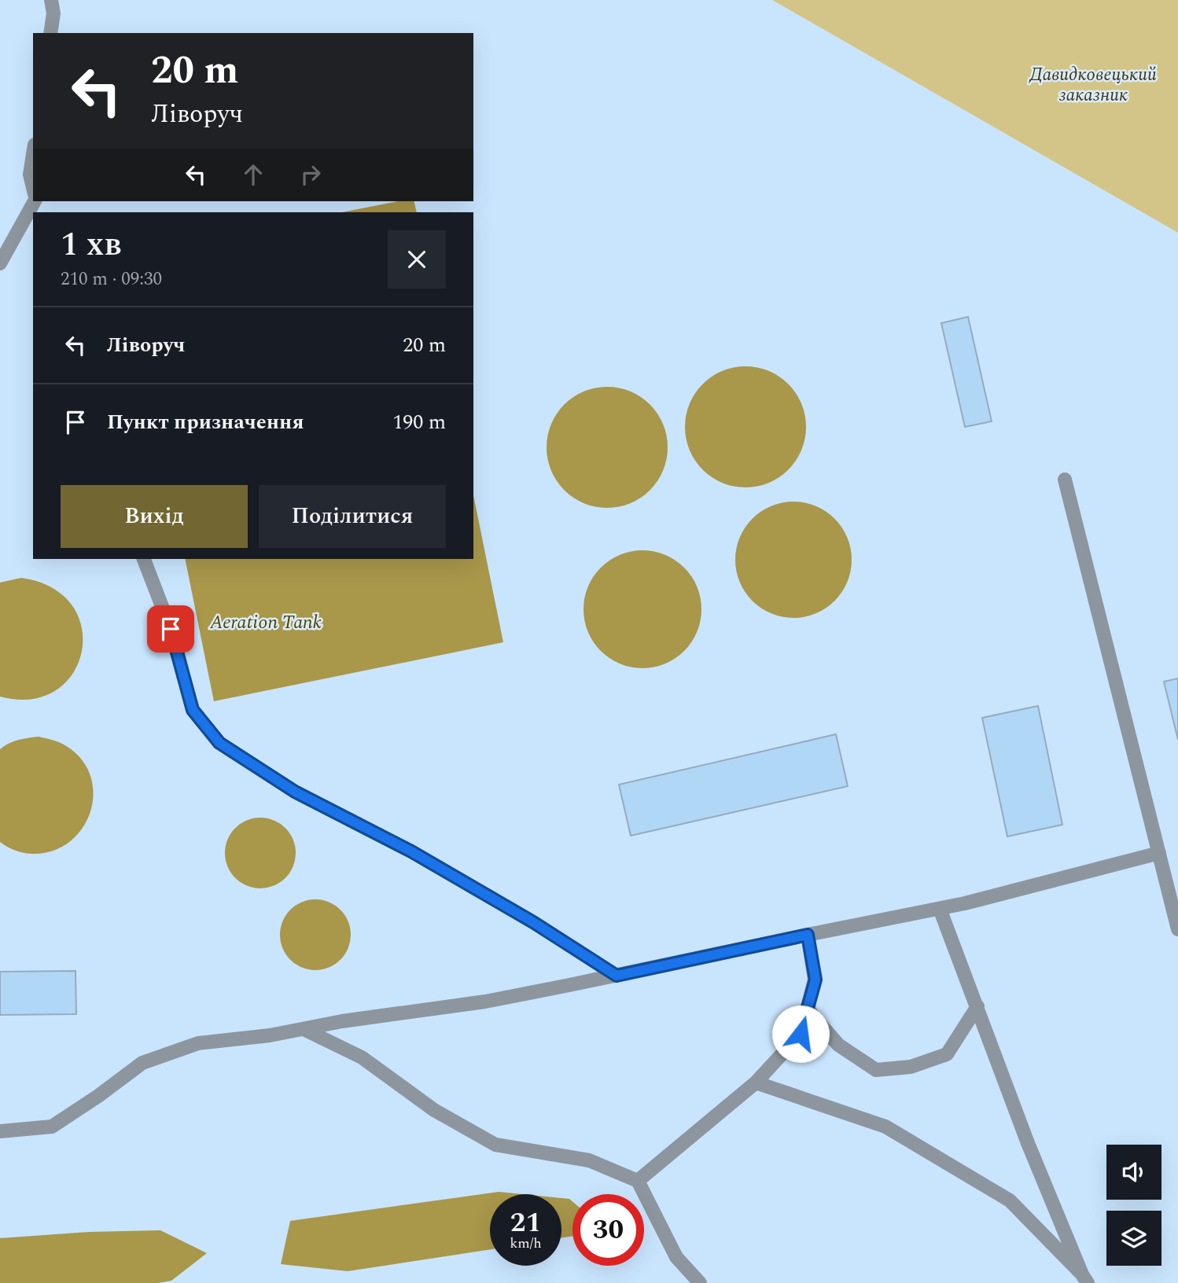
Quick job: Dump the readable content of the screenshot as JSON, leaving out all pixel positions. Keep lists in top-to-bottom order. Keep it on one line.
{"water":["Aeration Tank"],"parks":["Давидковецький заказник"],"page":{"turn":["20 m","Ліворуч"],"heading":["1 хв","210 m · 09:30"],"list":[{"name":"Ліворуч","value":"20 m"},{"name":"Пункт призначення","value":"190 m"}],"buttons":["Вихід","Поділитися"],"speed":"21 km/h","limit":"30"}}
